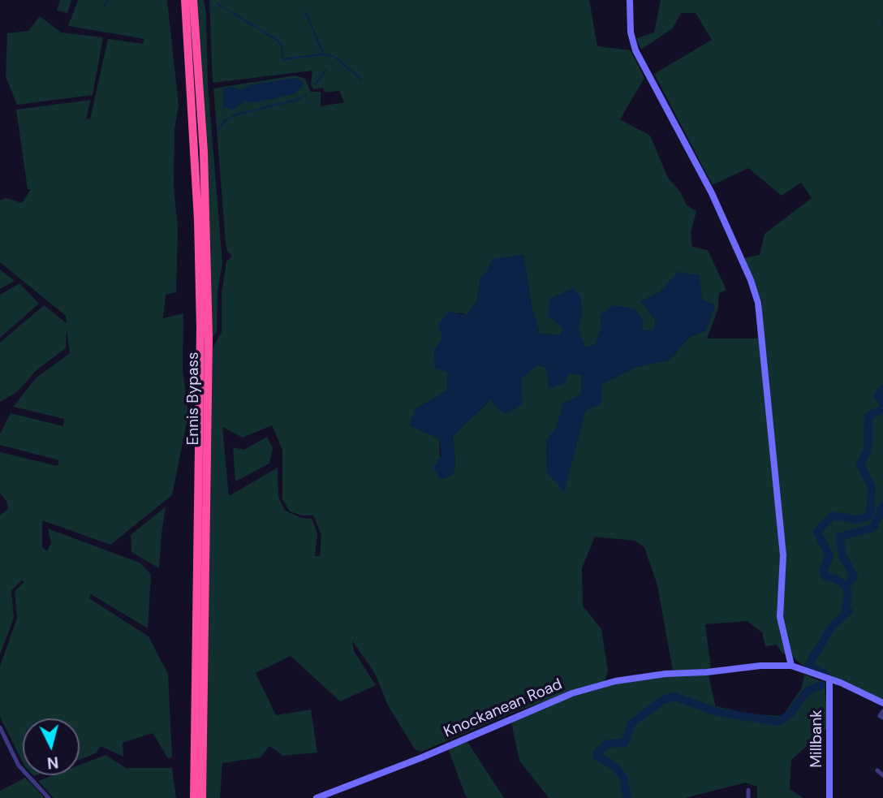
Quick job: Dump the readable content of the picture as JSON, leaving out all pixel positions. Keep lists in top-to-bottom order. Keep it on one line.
{"streets":{"highway":["Ennis Bypass"],"street":["Knockanean Road","Millbank"]},"crossings":[["Knockanean Road","Millbank"]],"north":"bottom"}
